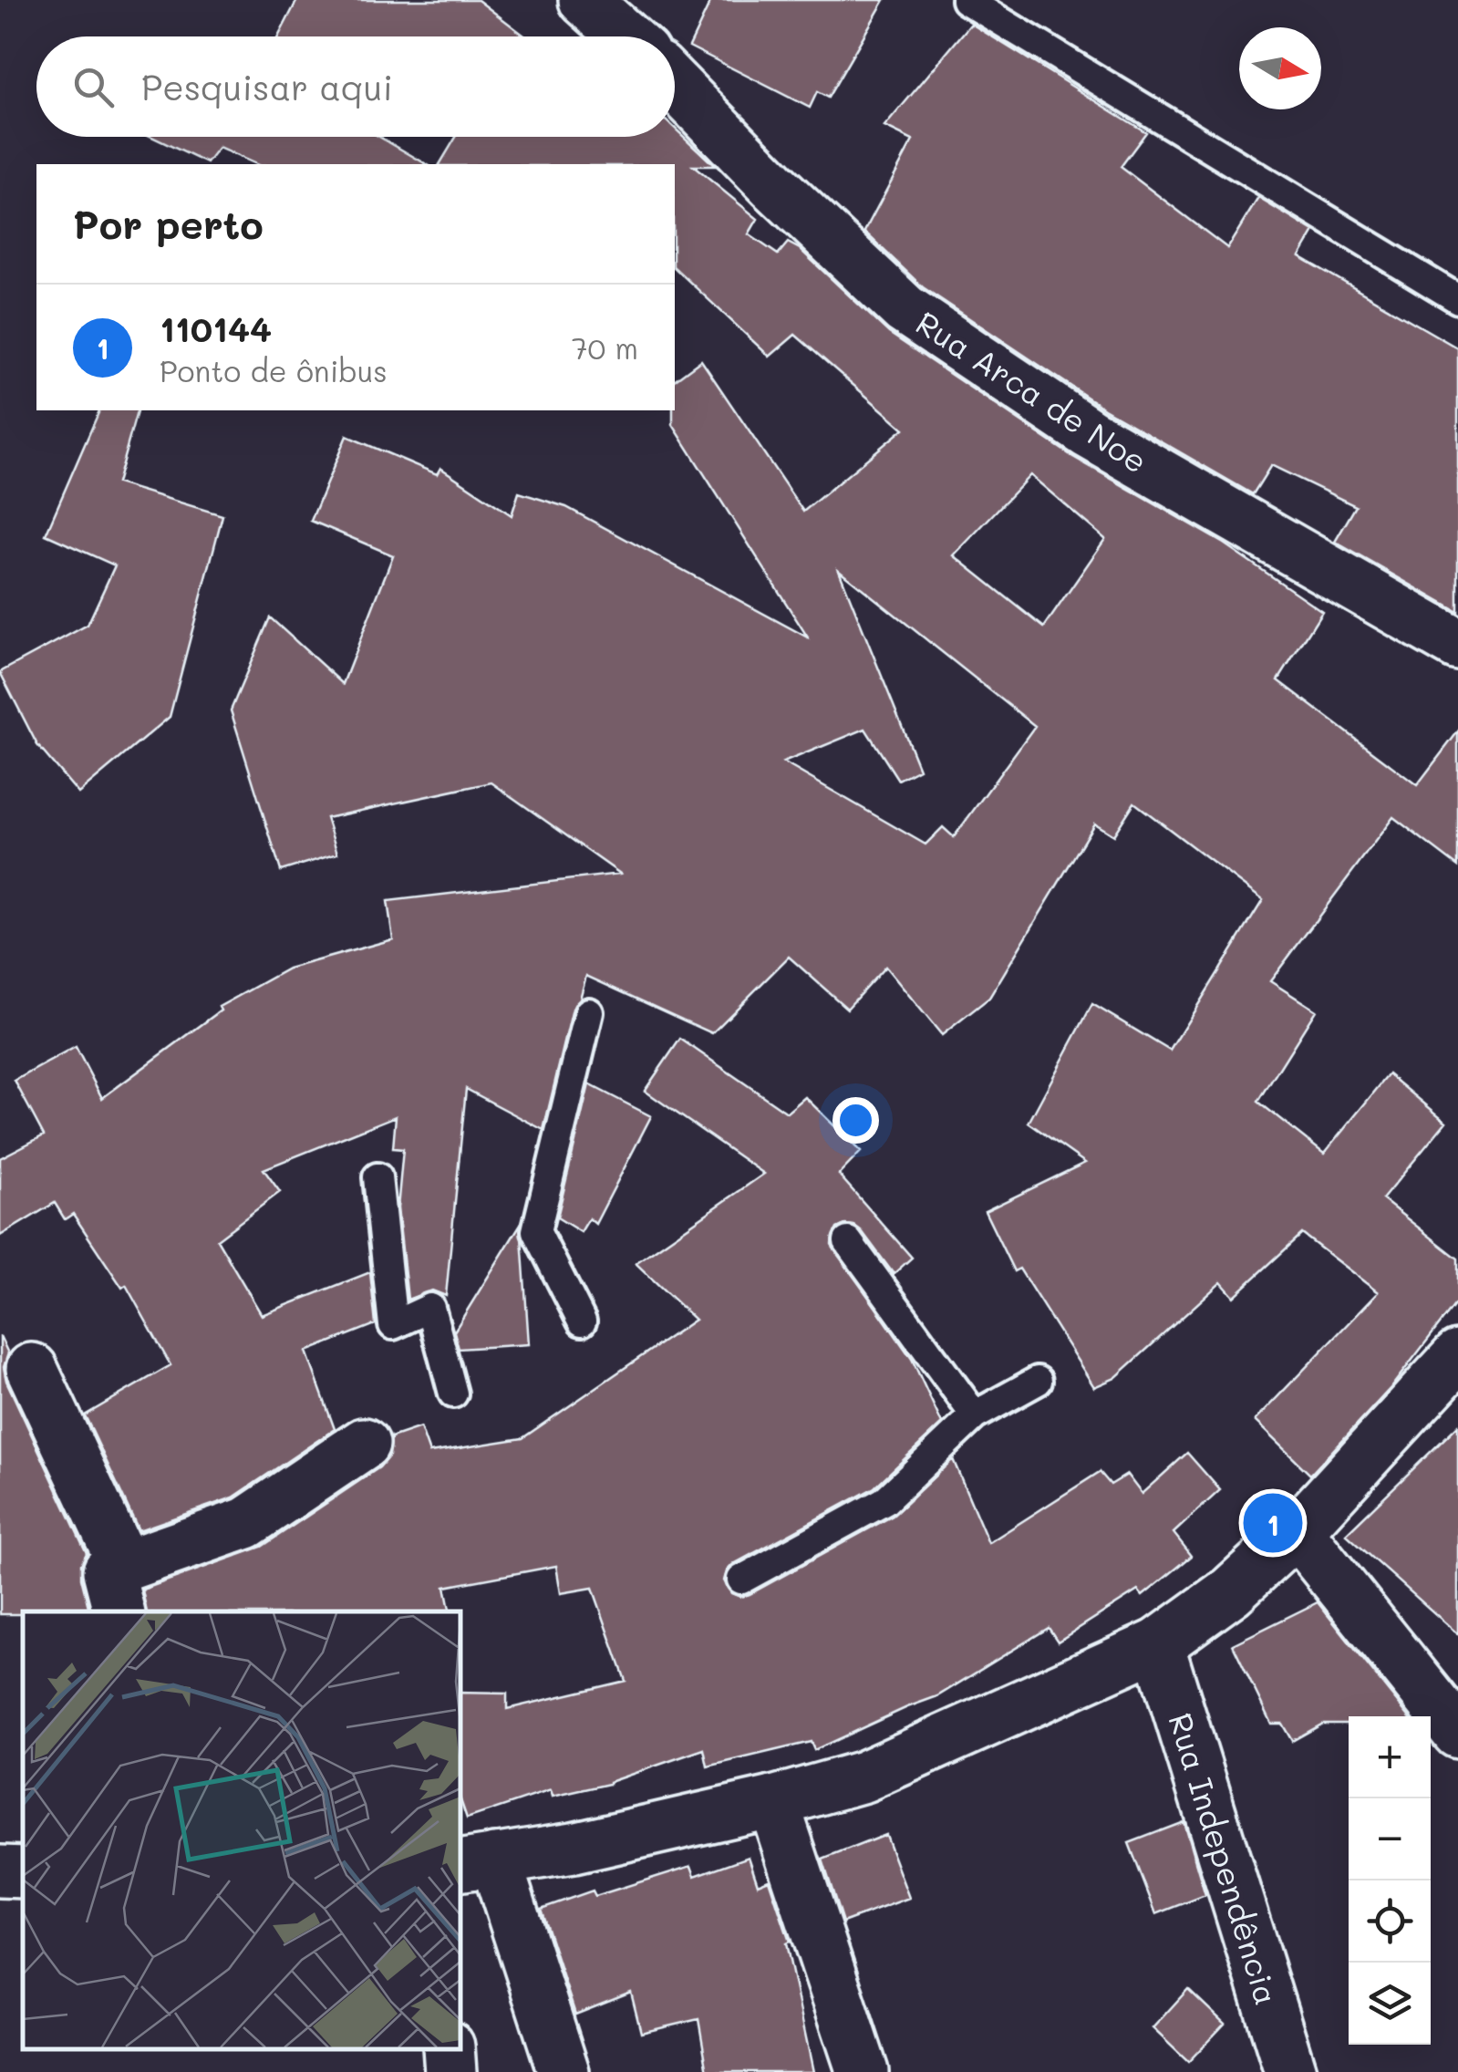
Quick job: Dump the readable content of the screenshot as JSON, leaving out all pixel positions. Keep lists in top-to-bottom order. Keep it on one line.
{"streets":{"street":["Rua Arca de Noe","Rua Independência"]},"north":"right","page":{"search":"Pesquisar aqui","heading":"Por perto","list":[{"mark":"1","name":"110144","note":"Ponto de ônibus","value":"70 m"}],"pins":"1","map_buttons":["+","−"]}}
